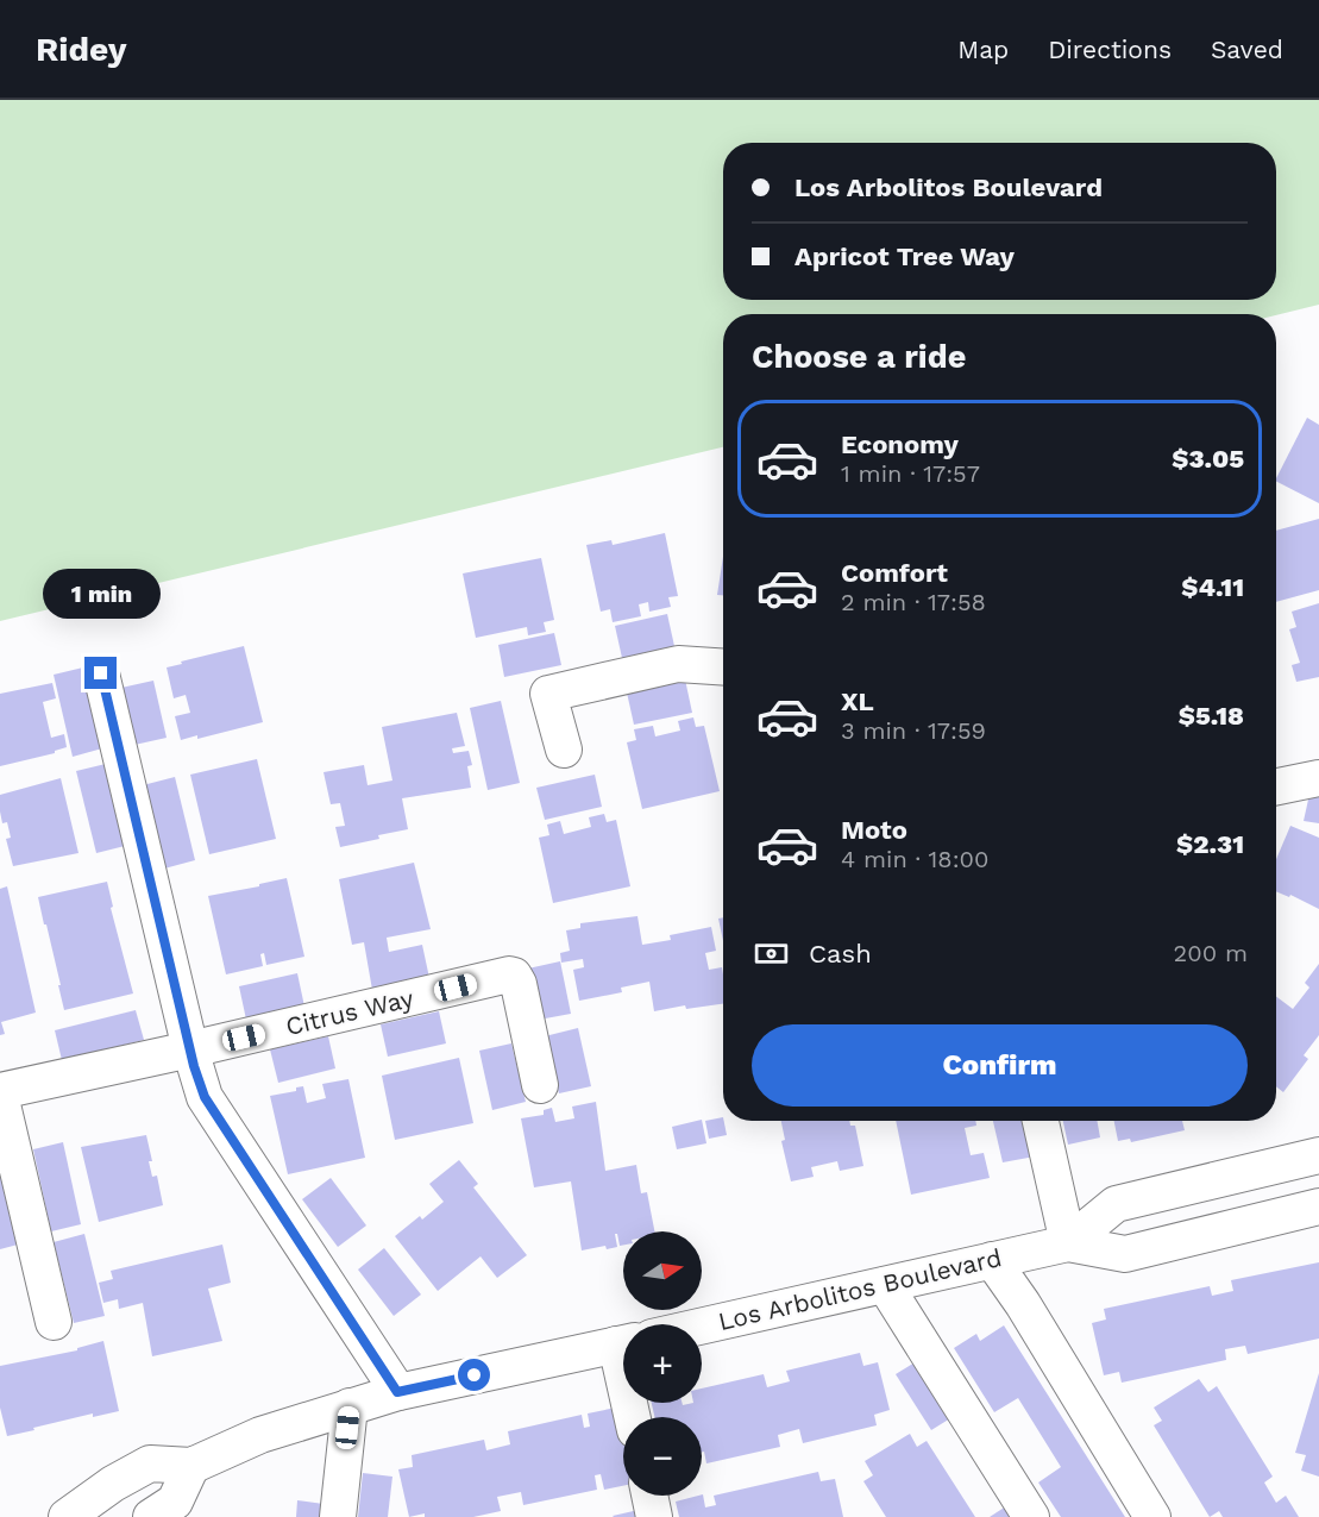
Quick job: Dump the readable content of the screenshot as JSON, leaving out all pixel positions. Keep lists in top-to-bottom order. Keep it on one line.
{"streets":{"street":["Citrus Way","Los Arbolitos Boulevard"]},"north":"right","page":{"header":"Ridey","nav":["Map","Directions","Saved"],"banner":["Los Arbolitos Boulevard","Apricot Tree Way"],"heading":"Choose a ride","list":[{"name":"Economy","note":"1 min · 17:57","value":"$3.05"},{"name":"Comfort","note":"2 min · 17:58","value":"$4.11"},{"name":"XL","note":"3 min · 17:59","value":"$5.18"},{"name":"Moto","note":"4 min · 18:00","value":"$2.31"}],"bubble":"1 min","pay":["Cash","200 m"],"buttons":"Confirm","map_buttons":["+","−"]}}
